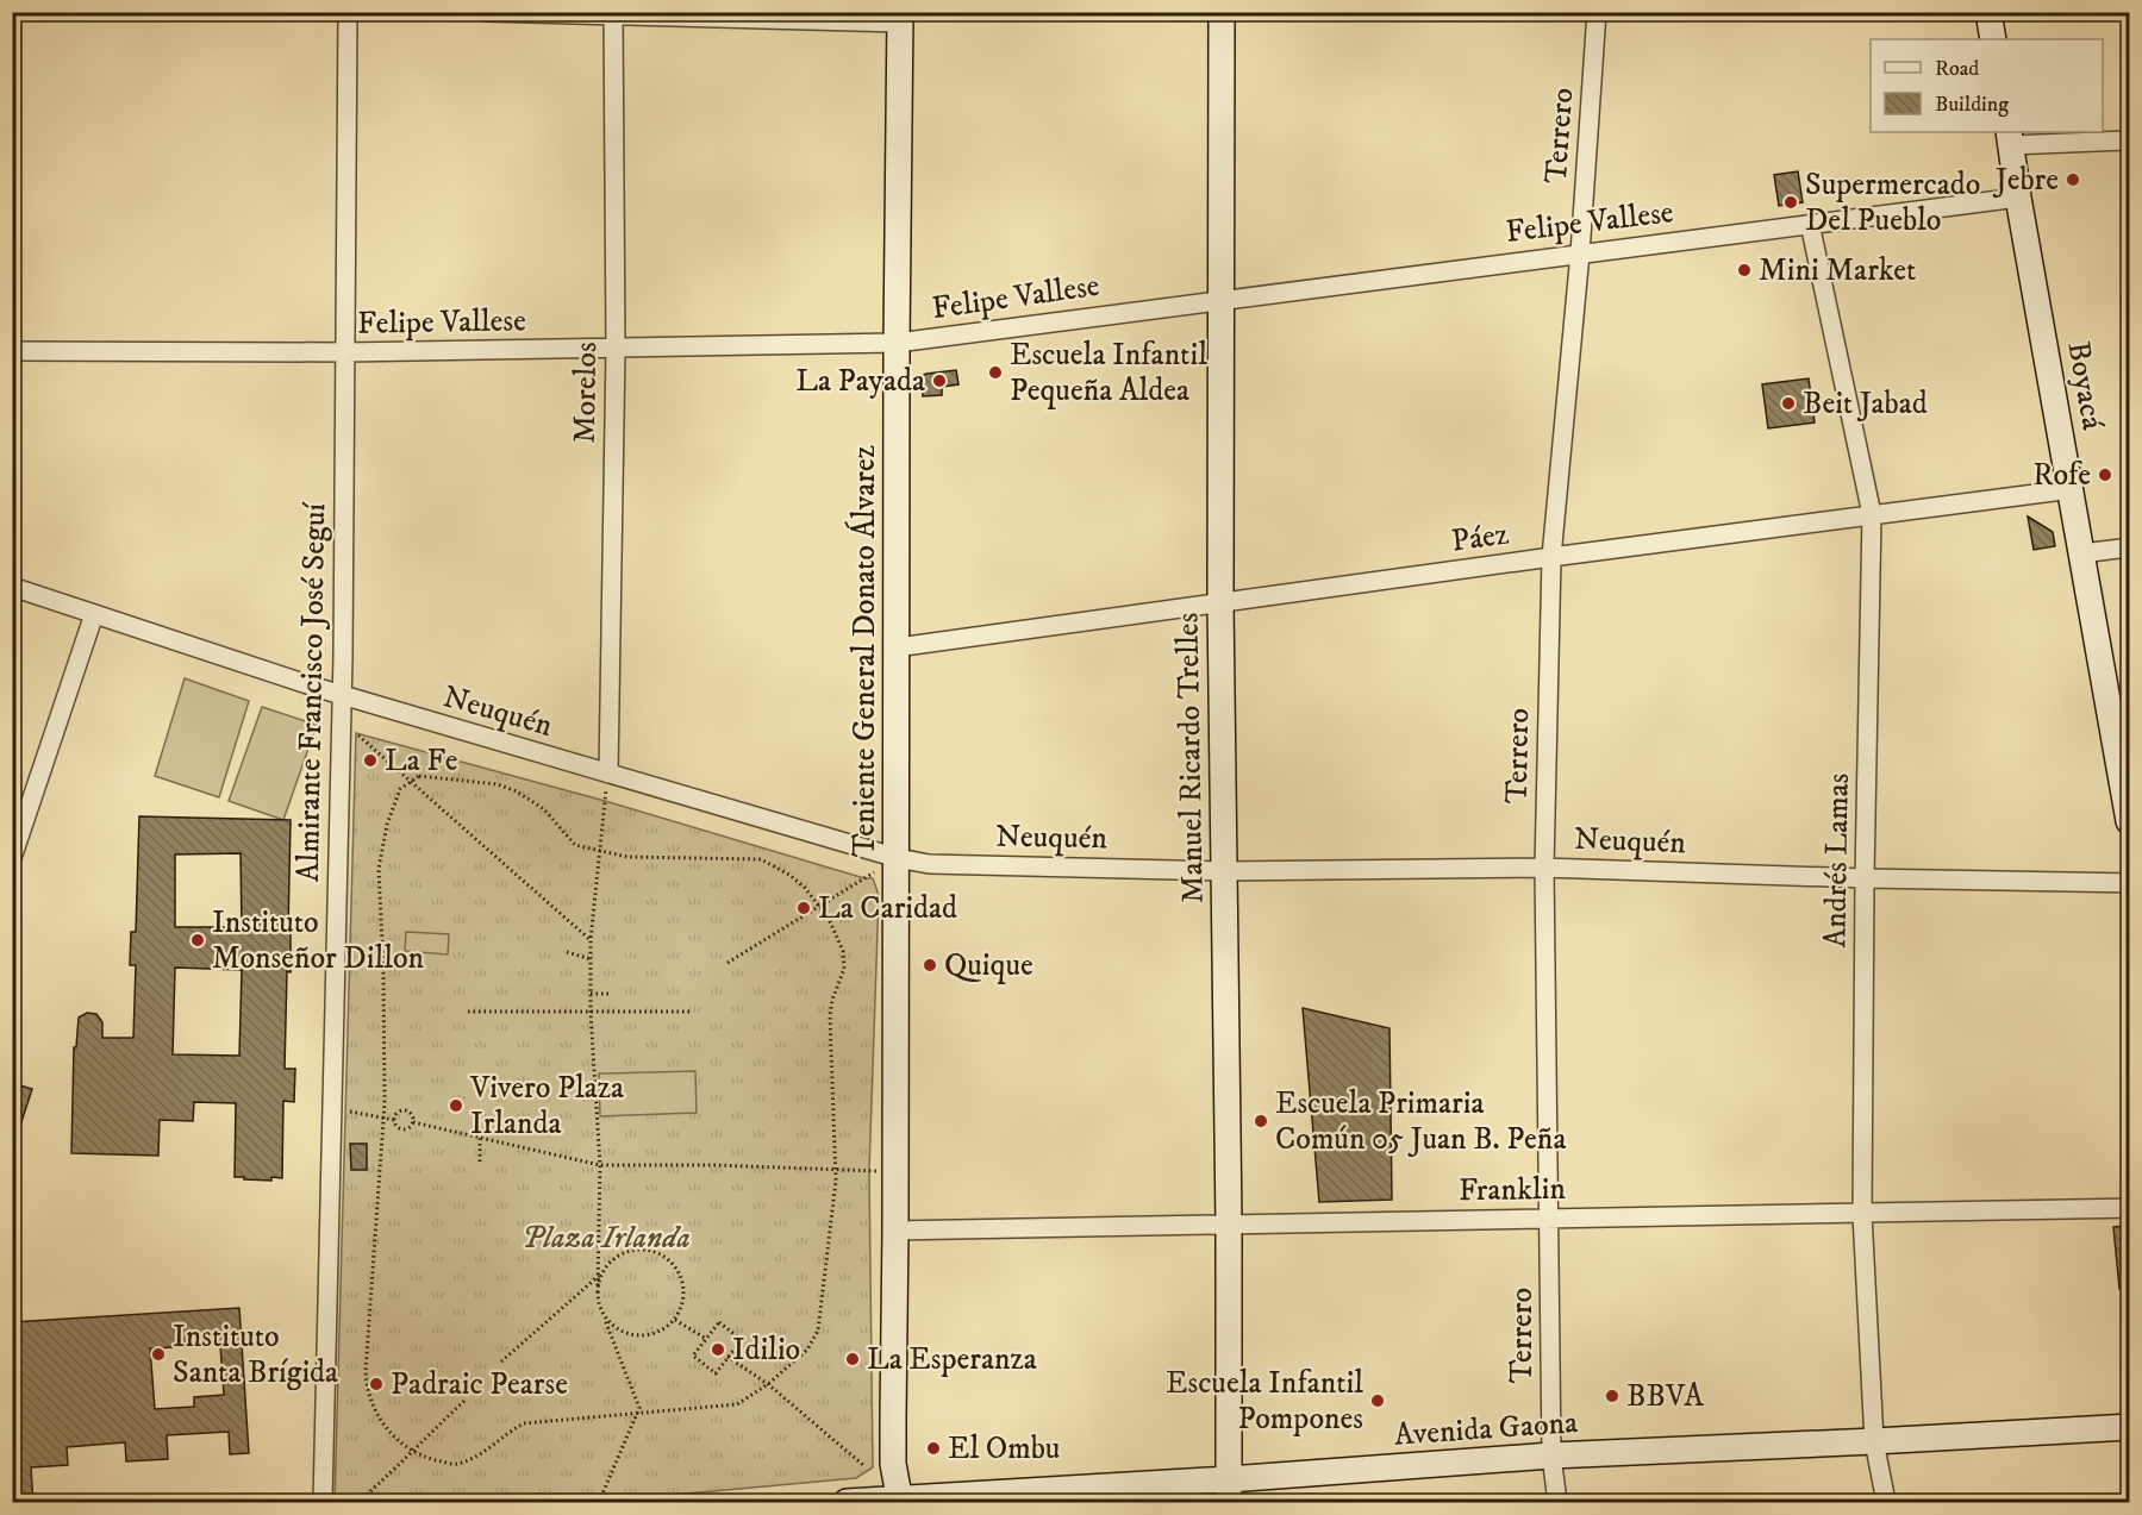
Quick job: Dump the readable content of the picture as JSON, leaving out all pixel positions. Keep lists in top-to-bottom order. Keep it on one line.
{"streets":{"street":["Terrero","Felipe Vallese","Boyacá","Morelos","Páez","Teniente General Donato Álvarez","Almirante Francisco José Seguí","Neuquén","Manuel Ricardo Trelles","Andrés Lamas","Franklin","Avenida Gaona"]},"crossings":[["Terrero","Felipe Vallese"],["Terrero","Páez"],["Terrero","Neuquén"],["Terrero","Franklin"],["Terrero","Avenida Gaona"],["Felipe Vallese","Boyacá"],["Felipe Vallese","Morelos"],["Felipe Vallese","Teniente General Donato Álvarez"],["Felipe Vallese","Almirante Francisco José Seguí"],["Felipe Vallese","Manuel Ricardo Trelles"],["Felipe Vallese","Andrés Lamas"],["Boyacá","Páez"],["Morelos","Neuquén"],["Páez","Teniente General Donato Álvarez"],["Páez","Manuel Ricardo Trelles"],["Páez","Andrés Lamas"],["Teniente General Donato Álvarez","Neuquén"],["Teniente General Donato Álvarez","Franklin"],["Teniente General Donato Álvarez","Avenida Gaona"],["Almirante Francisco José Seguí","Neuquén"],["Neuquén","Manuel Ricardo Trelles"],["Neuquén","Andrés Lamas"],["Manuel Ricardo Trelles","Franklin"],["Manuel Ricardo Trelles","Avenida Gaona"],["Andrés Lamas","Franklin"],["Andrés Lamas","Avenida Gaona"]],"parks":["Plaza Irlanda"],"places":["Jebre","Supermercado Del Pueblo","Mini Market","Escuela Infantil Pequeña Aldea","La Payada","Beit Jabad","Rofe","La Fe","La Caridad","Instituto Monseñor Dillon","Quique","Vivero Plaza Irlanda","Escuela Primaria Común 05 Juan B. Peña","Idilio","Instituto Santa Brígida","La Esperanza","Padraic Pearse","BBVA","Escuela Infantil Pompones","El Ombu"],"legend":["Road","Building"]}
